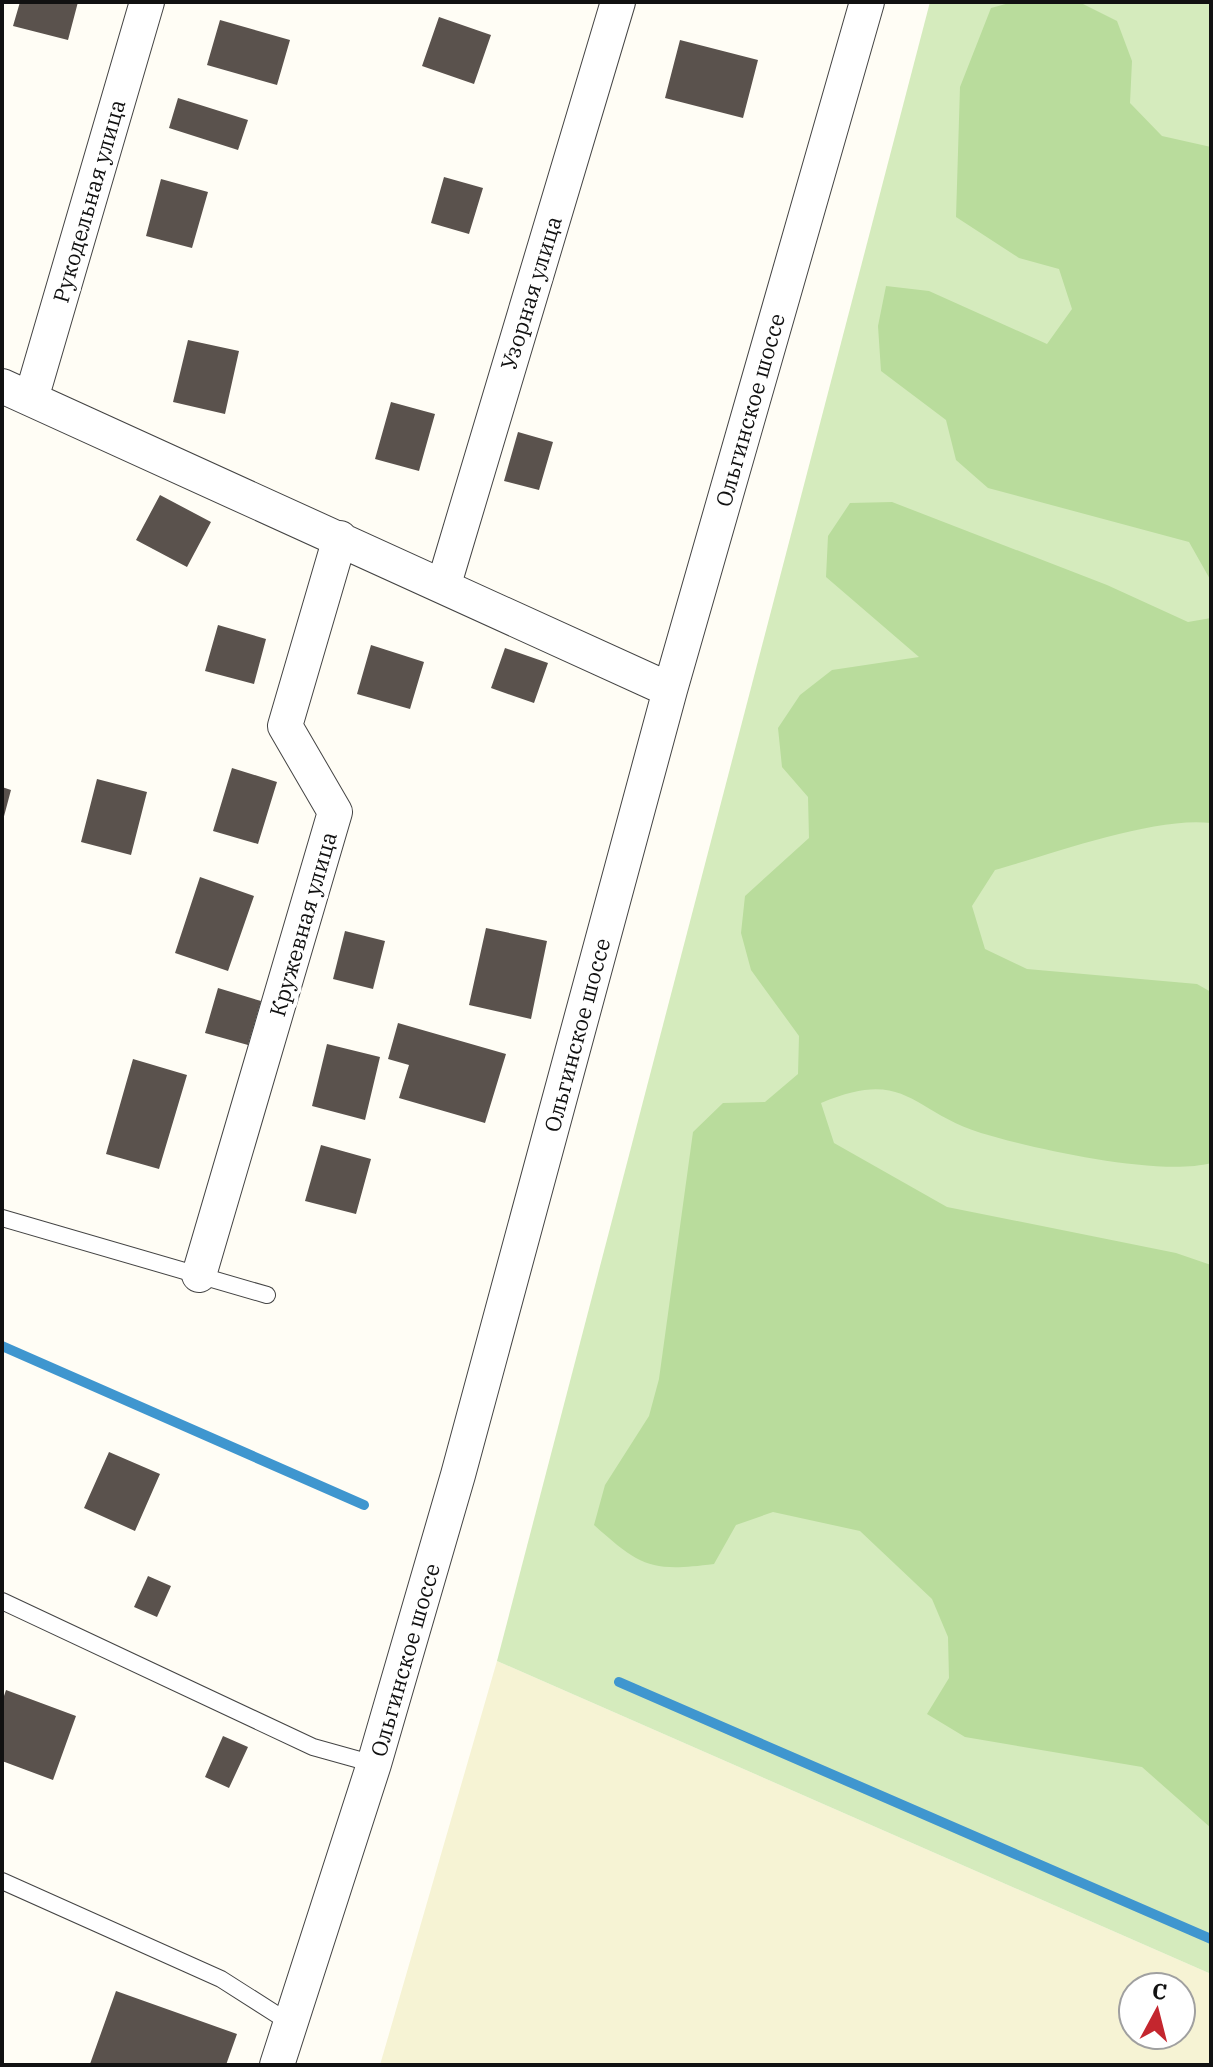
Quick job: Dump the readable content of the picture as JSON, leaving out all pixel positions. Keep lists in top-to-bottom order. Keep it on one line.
{"streets":{"street":["Рукодельная улица","Узорная улица","Ольгинское шоссе","Кружевная улица"]},"north":"top"}
